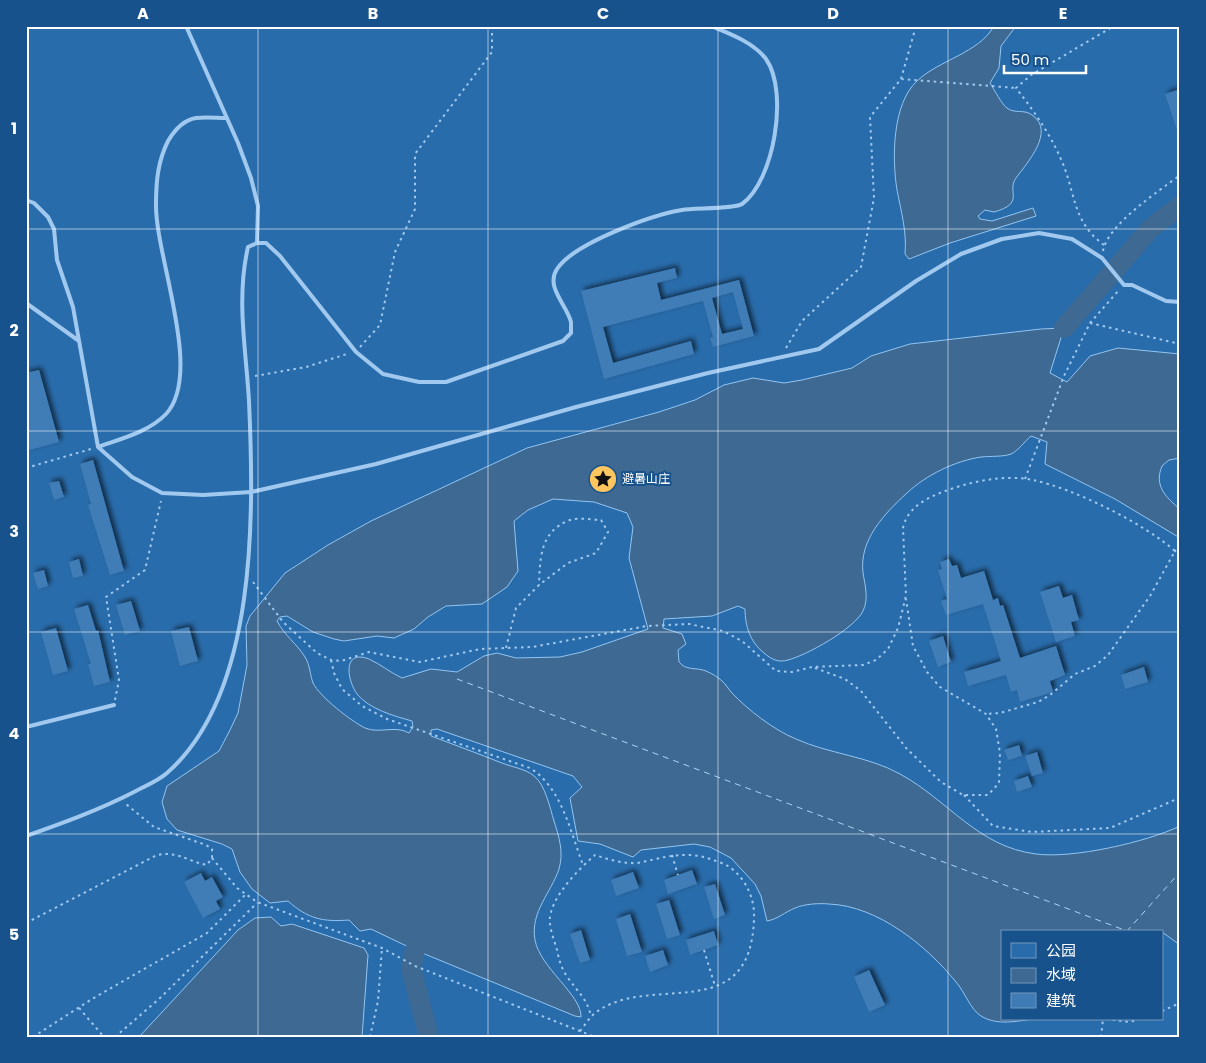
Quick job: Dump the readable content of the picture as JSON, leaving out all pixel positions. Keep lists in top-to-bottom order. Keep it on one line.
{"places":{"place":["避暑山庄"]},"legend":["公园","水域","建筑"],"scale_bar":"50 m","grid":{"columns":["A","B","C","D","E"],"rows":["1","2","3","4","5"]}}
